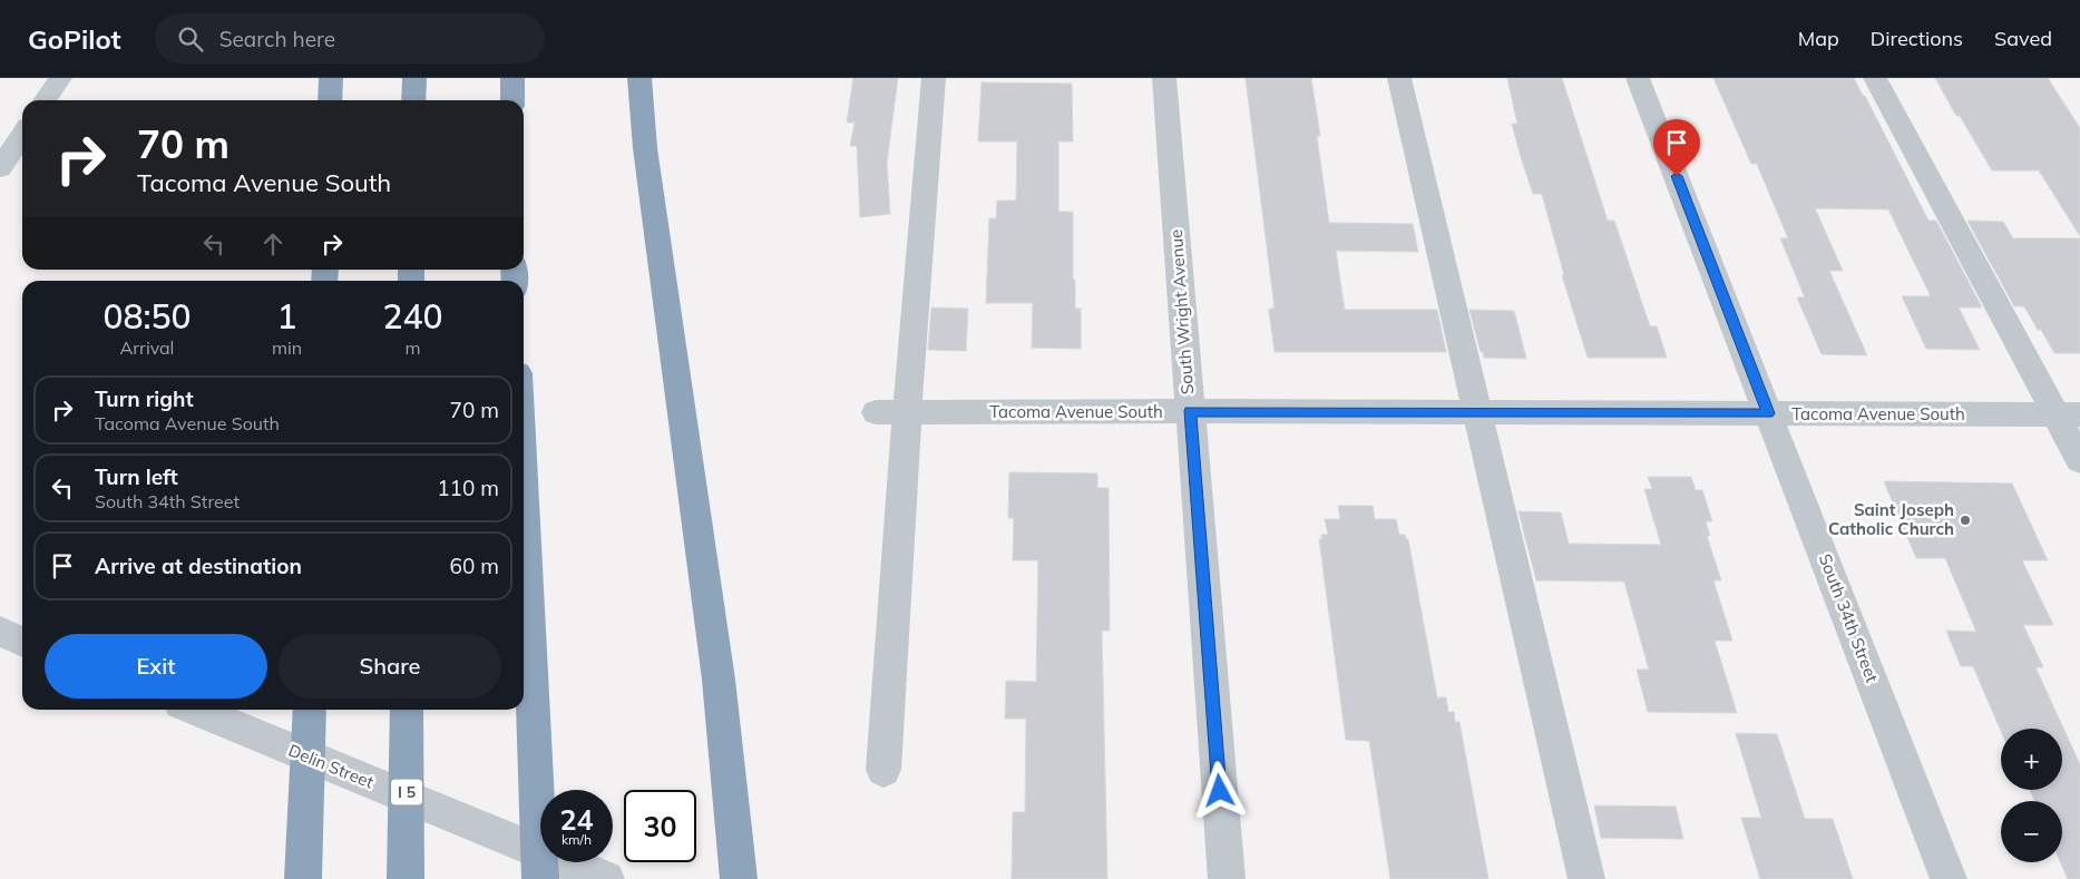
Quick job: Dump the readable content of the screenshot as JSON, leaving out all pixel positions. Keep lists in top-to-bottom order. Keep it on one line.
{"streets":{"highway":["I 5"],"street":["South Wright Avenue","Tacoma Avenue South","South 34th Street","Delin Street"]},"crossings":[["South Wright Avenue","Tacoma Avenue South"],["Tacoma Avenue South","South 34th Street"]],"places":["Saint Joseph Catholic Church"],"page":{"header":"GoPilot","search":"Search here","nav":["Map","Directions","Saved"],"turn":["70 m","Tacoma Avenue South"],"eta":["08:50","Arrival","1","min","240","m"],"list":[{"name":"Turn right","note":"Tacoma Avenue South","value":"70 m"},{"name":"Turn left","note":"South 34th Street","value":"110 m"},{"name":"Arrive at destination","value":"60 m"}],"buttons":["Exit","Share"],"map_buttons":["+","−"],"speed":"24 km/h","limit":"30"}}
